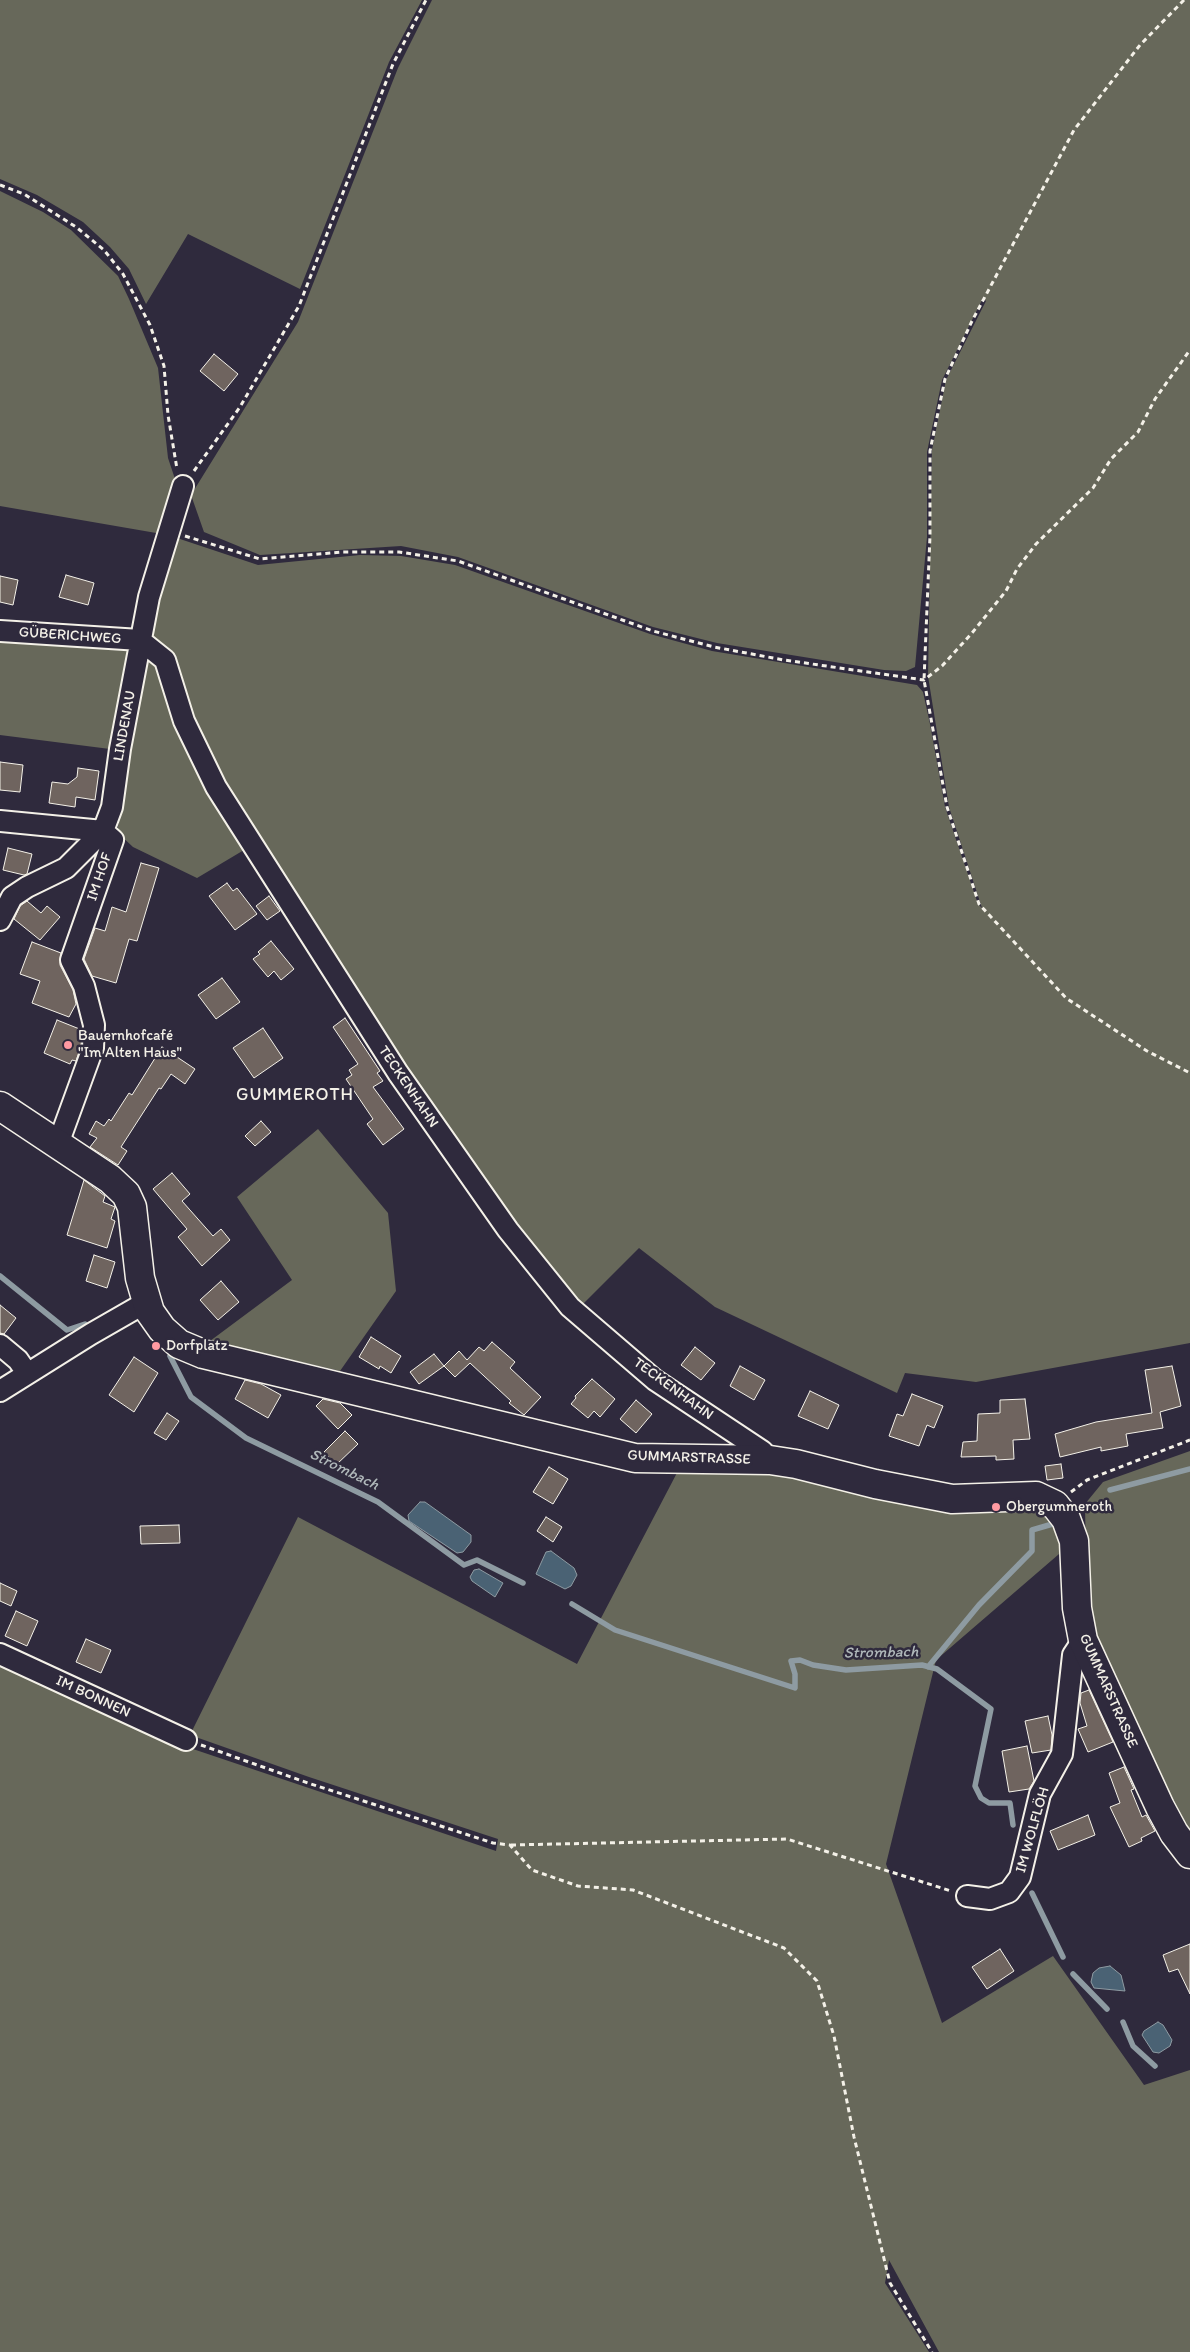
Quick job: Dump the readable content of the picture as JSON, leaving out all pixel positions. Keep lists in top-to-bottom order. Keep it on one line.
{"streets":{"street":["GÜBERICHWEG","LINDENAU","IM HOF","TECKENHAHN","GUMMARSTRASSE","IM BONNEN","IM WOLFLÖH"]},"crossings":[["GÜBERICHWEG","LINDENAU"],["GÜBERICHWEG","TECKENHAHN"],["LINDENAU","IM HOF"],["LINDENAU","TECKENHAHN"],["IM HOF","GUMMARSTRASSE"],["TECKENHAHN","GUMMARSTRASSE"],["GUMMARSTRASSE","IM WOLFLÖH"]],"districts":["GUMMEROTH"],"water":["Strombach"],"places":["Bauernhofcafé \"Im Alten Haus\"","Dorfplatz","Obergummeroth"]}
